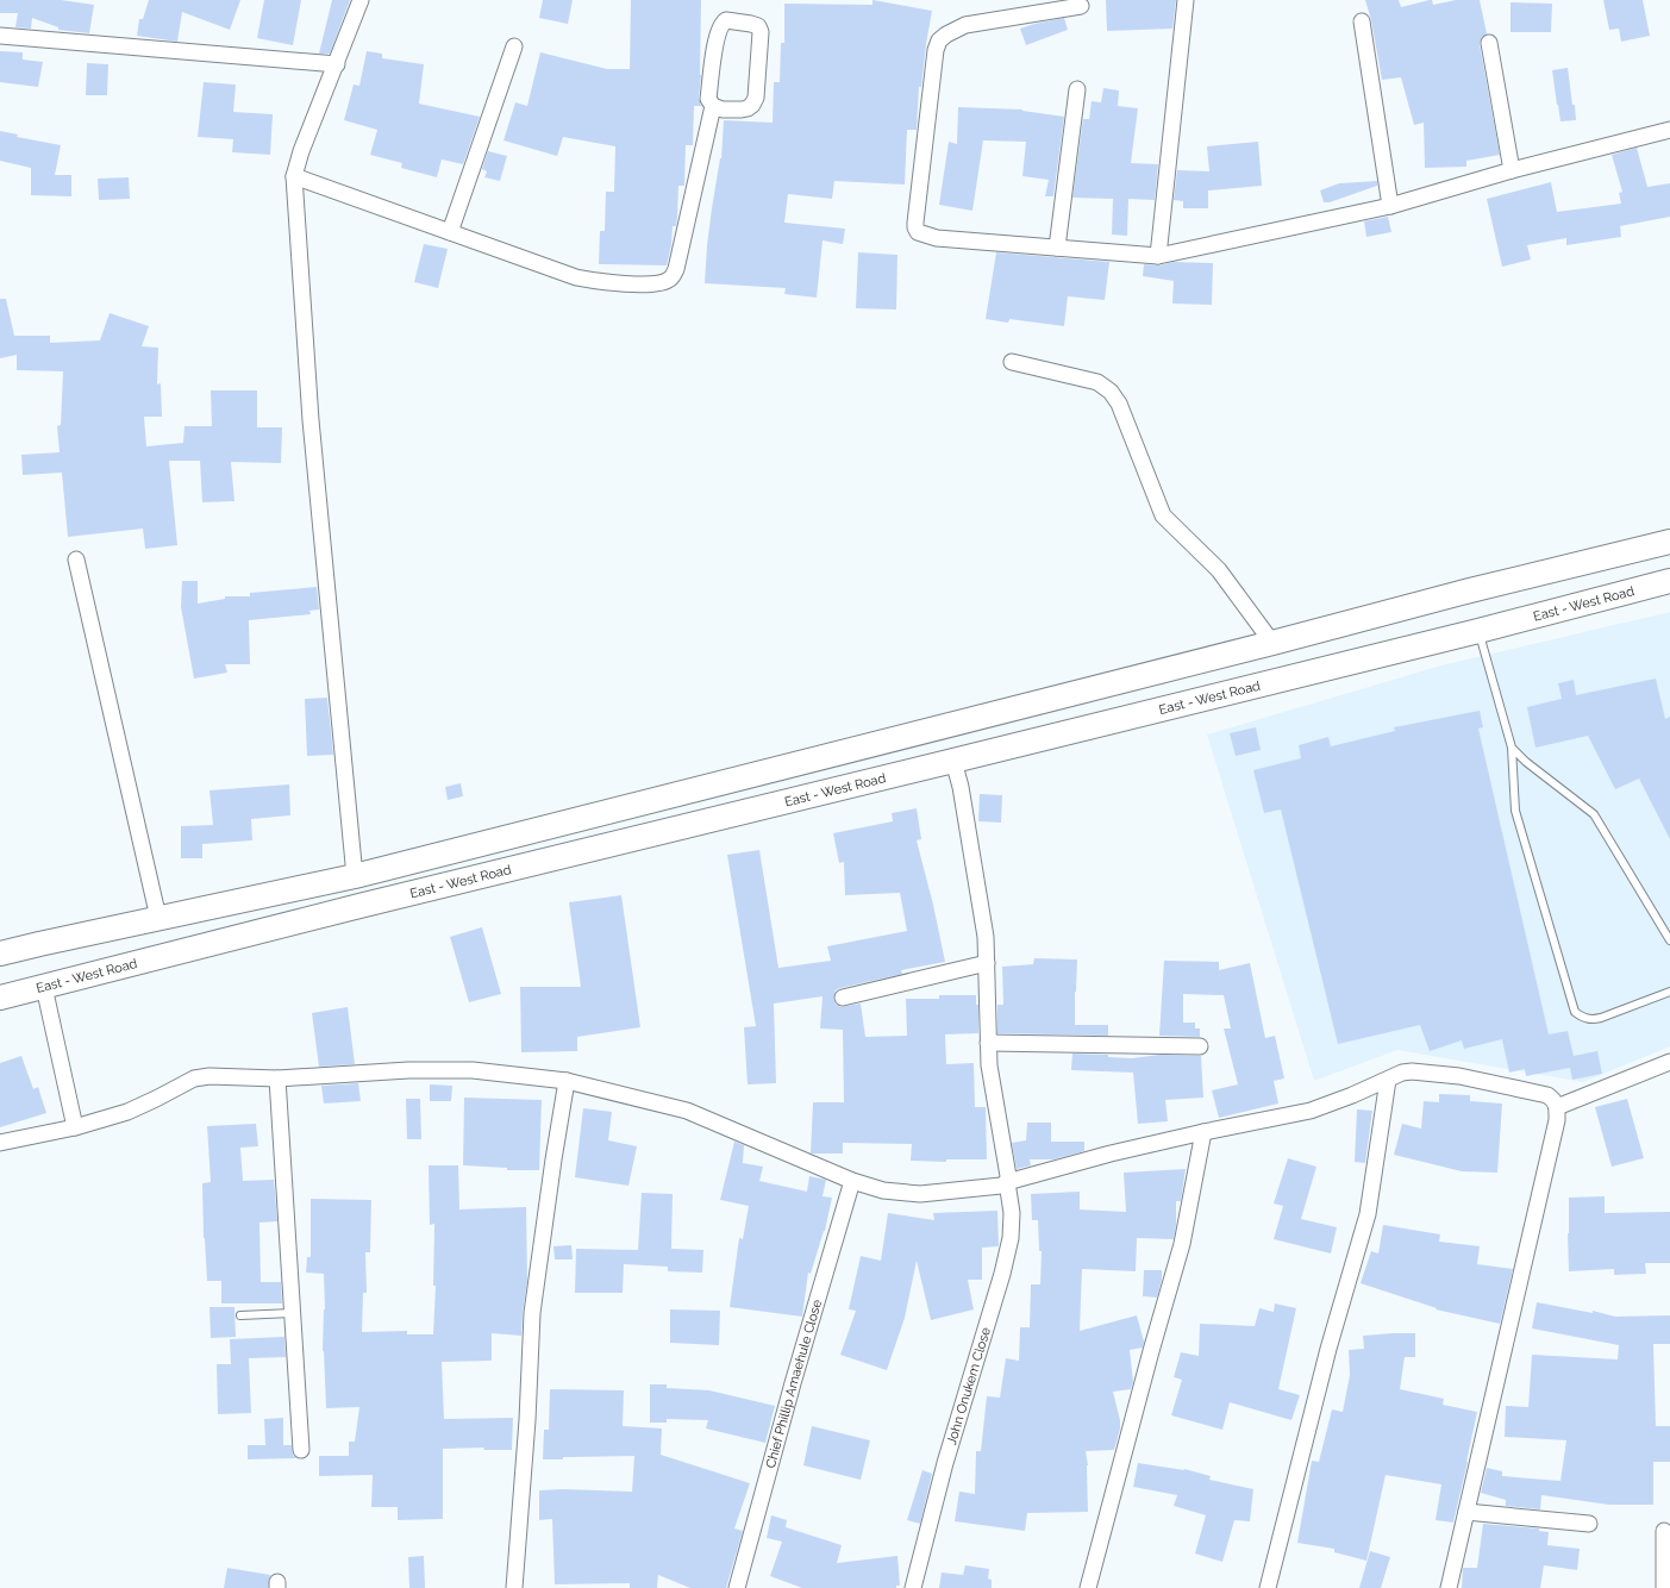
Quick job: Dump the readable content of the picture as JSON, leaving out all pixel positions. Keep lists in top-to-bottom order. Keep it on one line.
{"streets":{"main road":["East - West Road"],"street":["Chief Phillip Amaehule Close","John Onukem Close"]},"crossings":[["East - West Road","John Onukem Close"]]}
